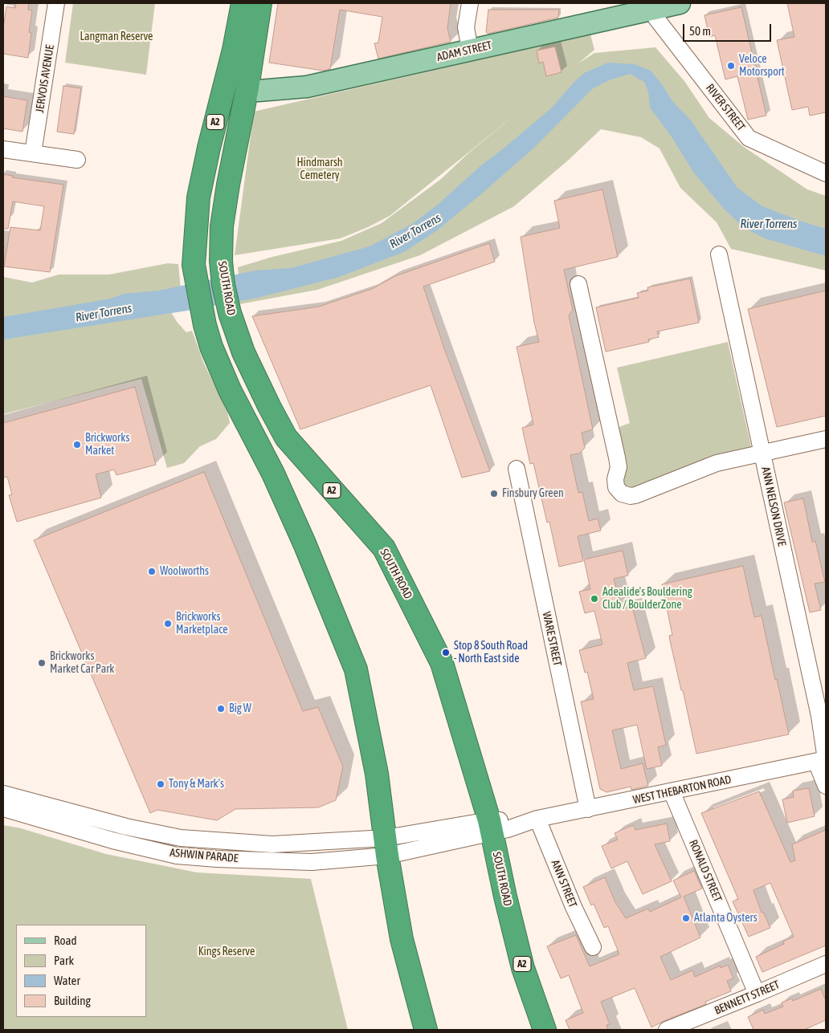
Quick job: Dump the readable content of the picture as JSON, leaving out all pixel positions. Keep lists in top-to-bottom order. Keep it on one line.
{"streets":{"highway":["A2","SOUTH ROAD"],"main road":["ADAM STREET"],"street":["JERVOIS AVENUE","RIVER STREET","ANN NELSON DRIVE","WARE STREET","WEST THEBARTON ROAD","ASHWIN PARADE","RONALD STREET","ANN STREET","BENNETT STREET"]},"crossings":[["ADAM STREET","RIVER STREET"],["ADAM STREET","SOUTH ROAD"],["A2","WEST THEBARTON ROAD"],["A2","ASHWIN PARADE"],["SOUTH ROAD","WEST THEBARTON ROAD"],["ANN NELSON DRIVE","WEST THEBARTON ROAD"],["WARE STREET","WEST THEBARTON ROAD"],["WEST THEBARTON ROAD","ASHWIN PARADE"],["WEST THEBARTON ROAD","RONALD STREET"],["WEST THEBARTON ROAD","ANN STREET"],["RONALD STREET","BENNETT STREET"]],"water":["River Torrens"],"parks":["Langman Reserve","Hindmarsh Cemetery","Kings Reserve"],"places":["Veloce Motorsport","Brickworks Market","Finsbury Green","Woolworths","Adealide's Bouldering Club / BoulderZone","Brickworks Marketplace","Stop 8 South Road - North East side","Brickworks Market Car Park","Big W","Tony & Mark's","Atlanta Oysters"],"legend":["Road","Park","Water","Building"],"scale_bar":"50 m"}
